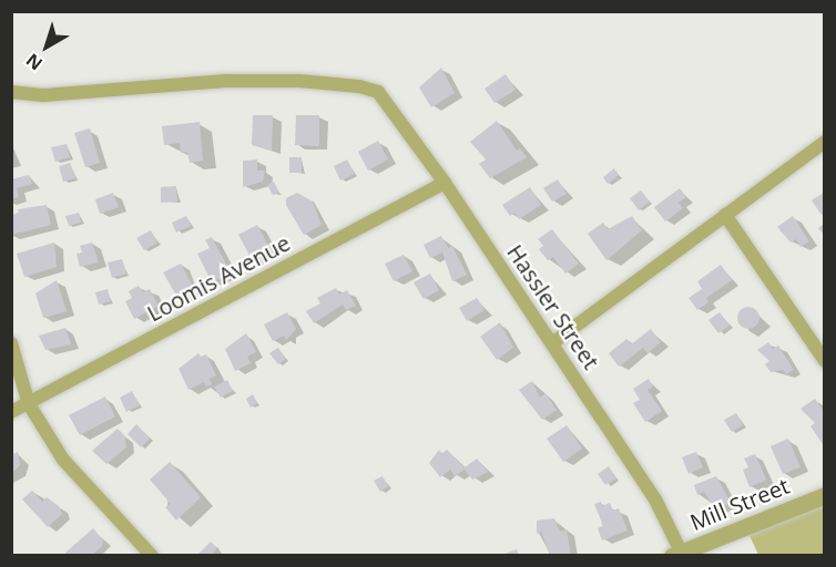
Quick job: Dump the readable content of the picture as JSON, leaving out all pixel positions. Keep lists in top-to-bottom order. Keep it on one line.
{"streets":{"street":["Loomis Avenue","Hassler Street","Mill Street"]},"crossings":[["Loomis Avenue","Hassler Street"],["Hassler Street","Mill Street"]],"north":"bottom left"}
